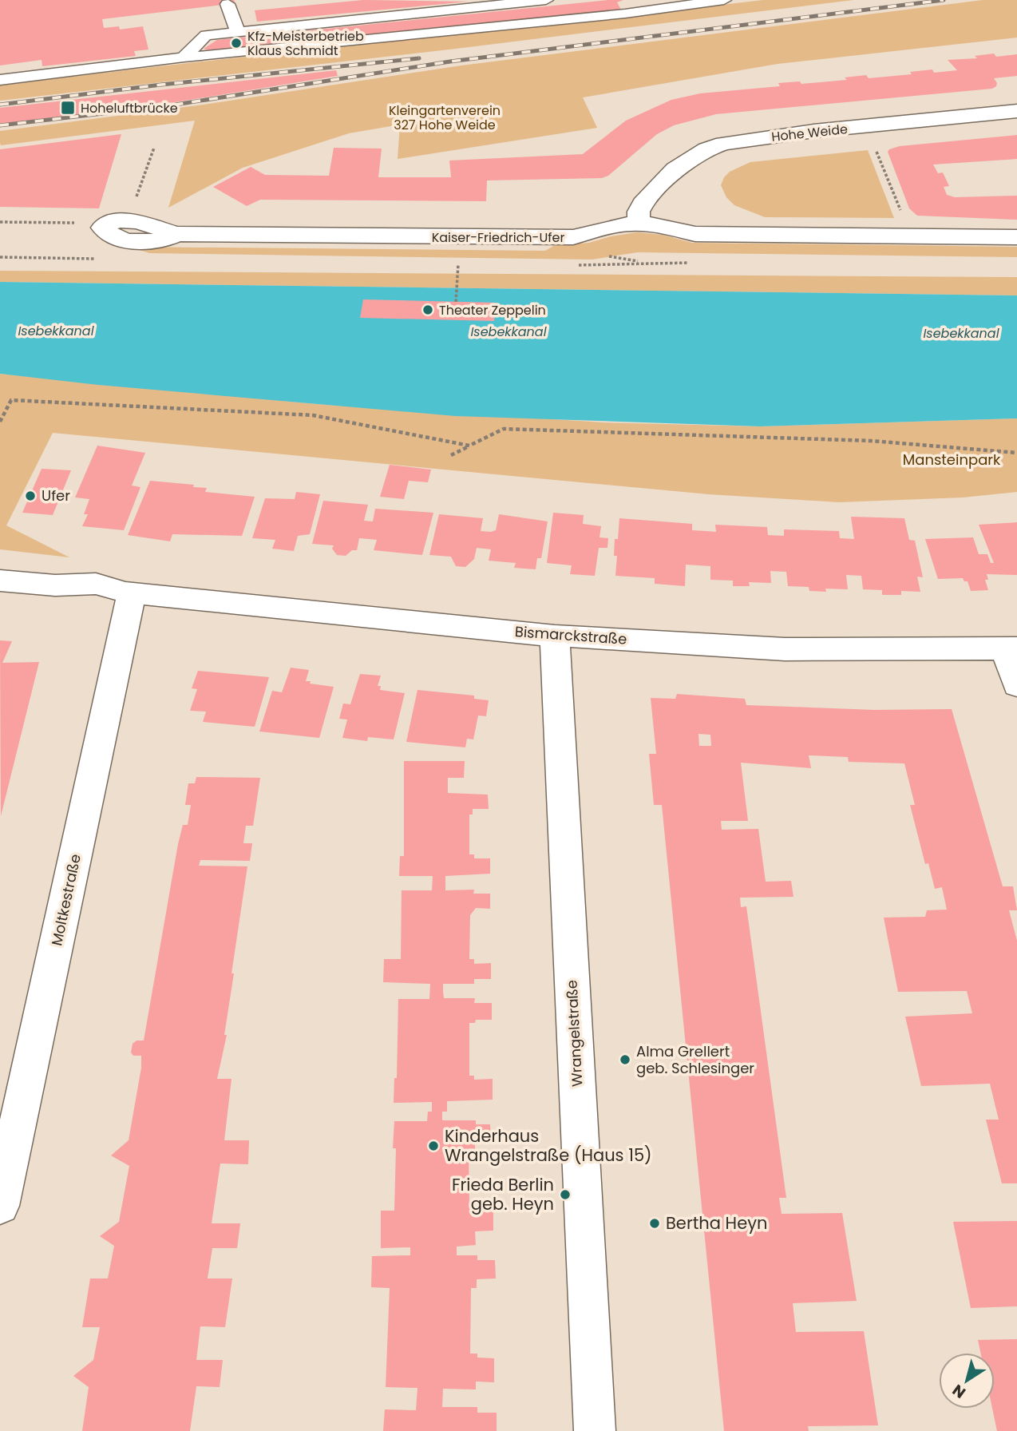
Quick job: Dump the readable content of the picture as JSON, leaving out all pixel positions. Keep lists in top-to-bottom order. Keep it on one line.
{"streets":{"street":["Hohe Weide","Kaiser-Friedrich-Ufer","Bismarckstraße","Moltkestraße","Wrangelstraße"]},"crossings":[["Hohe Weide","Kaiser-Friedrich-Ufer"],["Bismarckstraße","Moltkestraße"],["Bismarckstraße","Wrangelstraße"]],"water":["Isebekkanal"],"parks":["Kleingartenverein 327 Hohe Weide","Mansteinpark"],"places":{"other":["Kfz-Meisterbetrieb Klaus Schmidt","Theater Zeppelin","Ufer","Alma Grellert geb. Schlesinger","Kinderhaus Wrangelstraße (Haus 15)","Frieda Berlin geb. Heyn","Bertha Heyn"],"transit":["Hoheluftbrücke"]},"north":"bottom left"}
